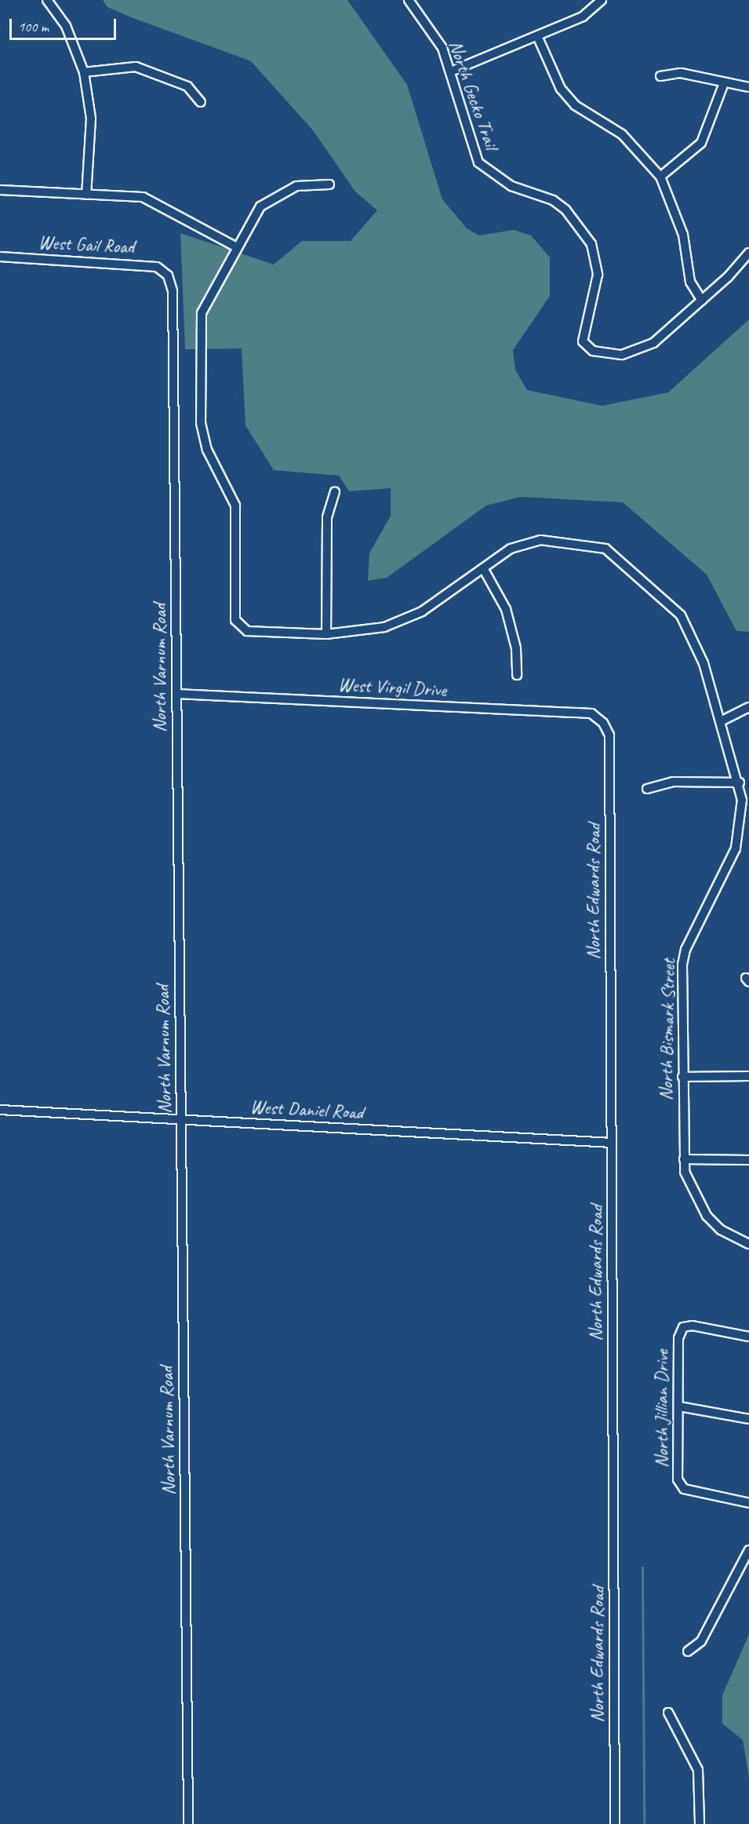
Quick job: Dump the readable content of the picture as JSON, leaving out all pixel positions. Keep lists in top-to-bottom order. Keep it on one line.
{"streets":{"street":["North Gecko Trail","West Gail Road","North Varnum Road","West Virgil Drive","North Edwards Road","North Bismark Street","West Daniel Road","North Jillian Drive"]},"crossings":[["West Gail Road","North Varnum Road"],["North Varnum Road","West Virgil Drive"],["North Varnum Road","West Daniel Road"],["West Virgil Drive","North Edwards Road"],["North Edwards Road","West Daniel Road"]],"scale_bar":"100 m"}
